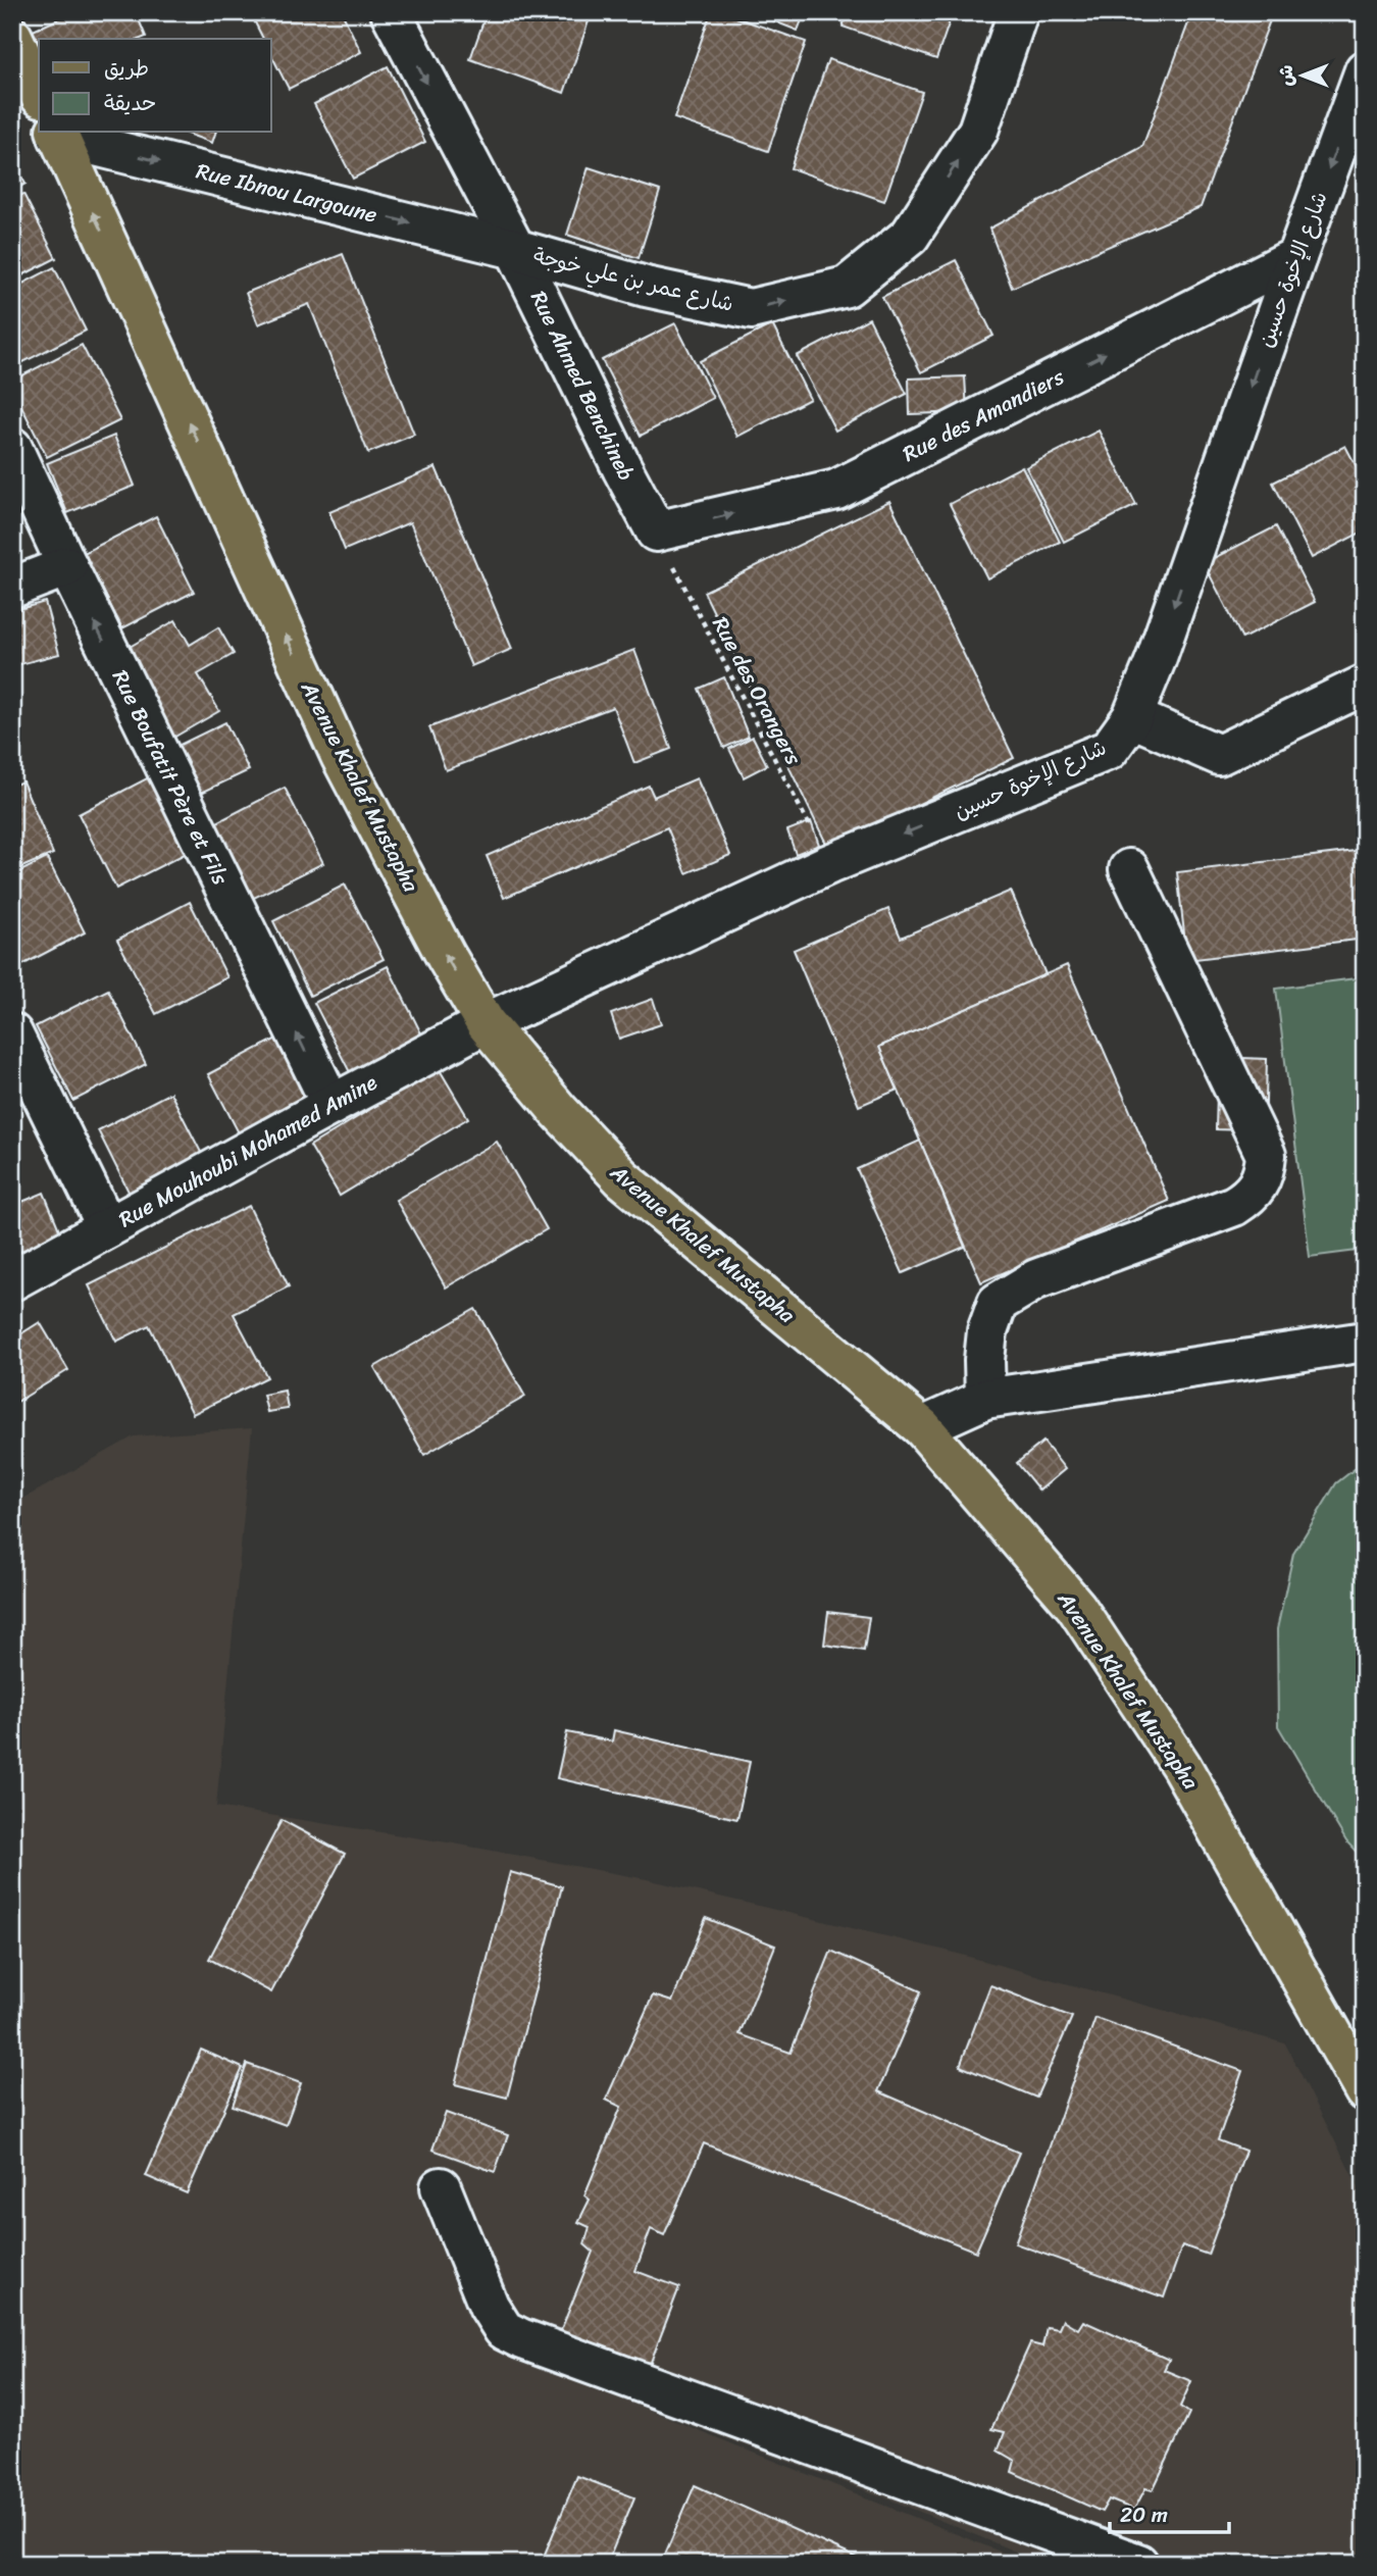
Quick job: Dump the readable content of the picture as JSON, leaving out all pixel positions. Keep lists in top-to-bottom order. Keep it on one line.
{"streets":{"main road":["Avenue Khalef Mustapha"],"street":["Rue Ibnou Largoune","شارع الإخوة حسين","شارع عمر بن علي خوجة","Rue Ahmed Benchineb","Rue des Amandiers","Rue Boufatit Père et Fils","Rue Mouhoubi Mohamed Amine"],"path":["Rue des Orangers"]},"crossings":[["Rue Ibnou Largoune","شارع عمر بن علي خوجة"],["Rue Ibnou Largoune","Rue Ahmed Benchineb"],["Rue Ibnou Largoune","Avenue Khalef Mustapha"],["شارع الإخوة حسين","Rue des Amandiers"],["شارع الإخوة حسين","Rue des Orangers"],["شارع الإخوة حسين","Avenue Khalef Mustapha"],["شارع الإخوة حسين","Rue Mouhoubi Mohamed Amine"],["شارع عمر بن علي خوجة","Rue Ahmed Benchineb"],["Rue Ahmed Benchineb","Rue des Amandiers"],["Rue Ahmed Benchineb","Rue des Orangers"],["Rue des Amandiers","Rue des Orangers"],["Rue Boufatit Père et Fils","Rue Mouhoubi Mohamed Amine"],["Avenue Khalef Mustapha","Rue Mouhoubi Mohamed Amine"]],"one_way":["Rue Ibnou Largoune","شارع الإخوة حسين","شارع عمر بن علي خوجة","Rue Ahmed Benchineb","Rue des Amandiers","Avenue Khalef Mustapha"],"legend":["طريق","حديقة"],"scale_bar":"20 m","north":"left"}
